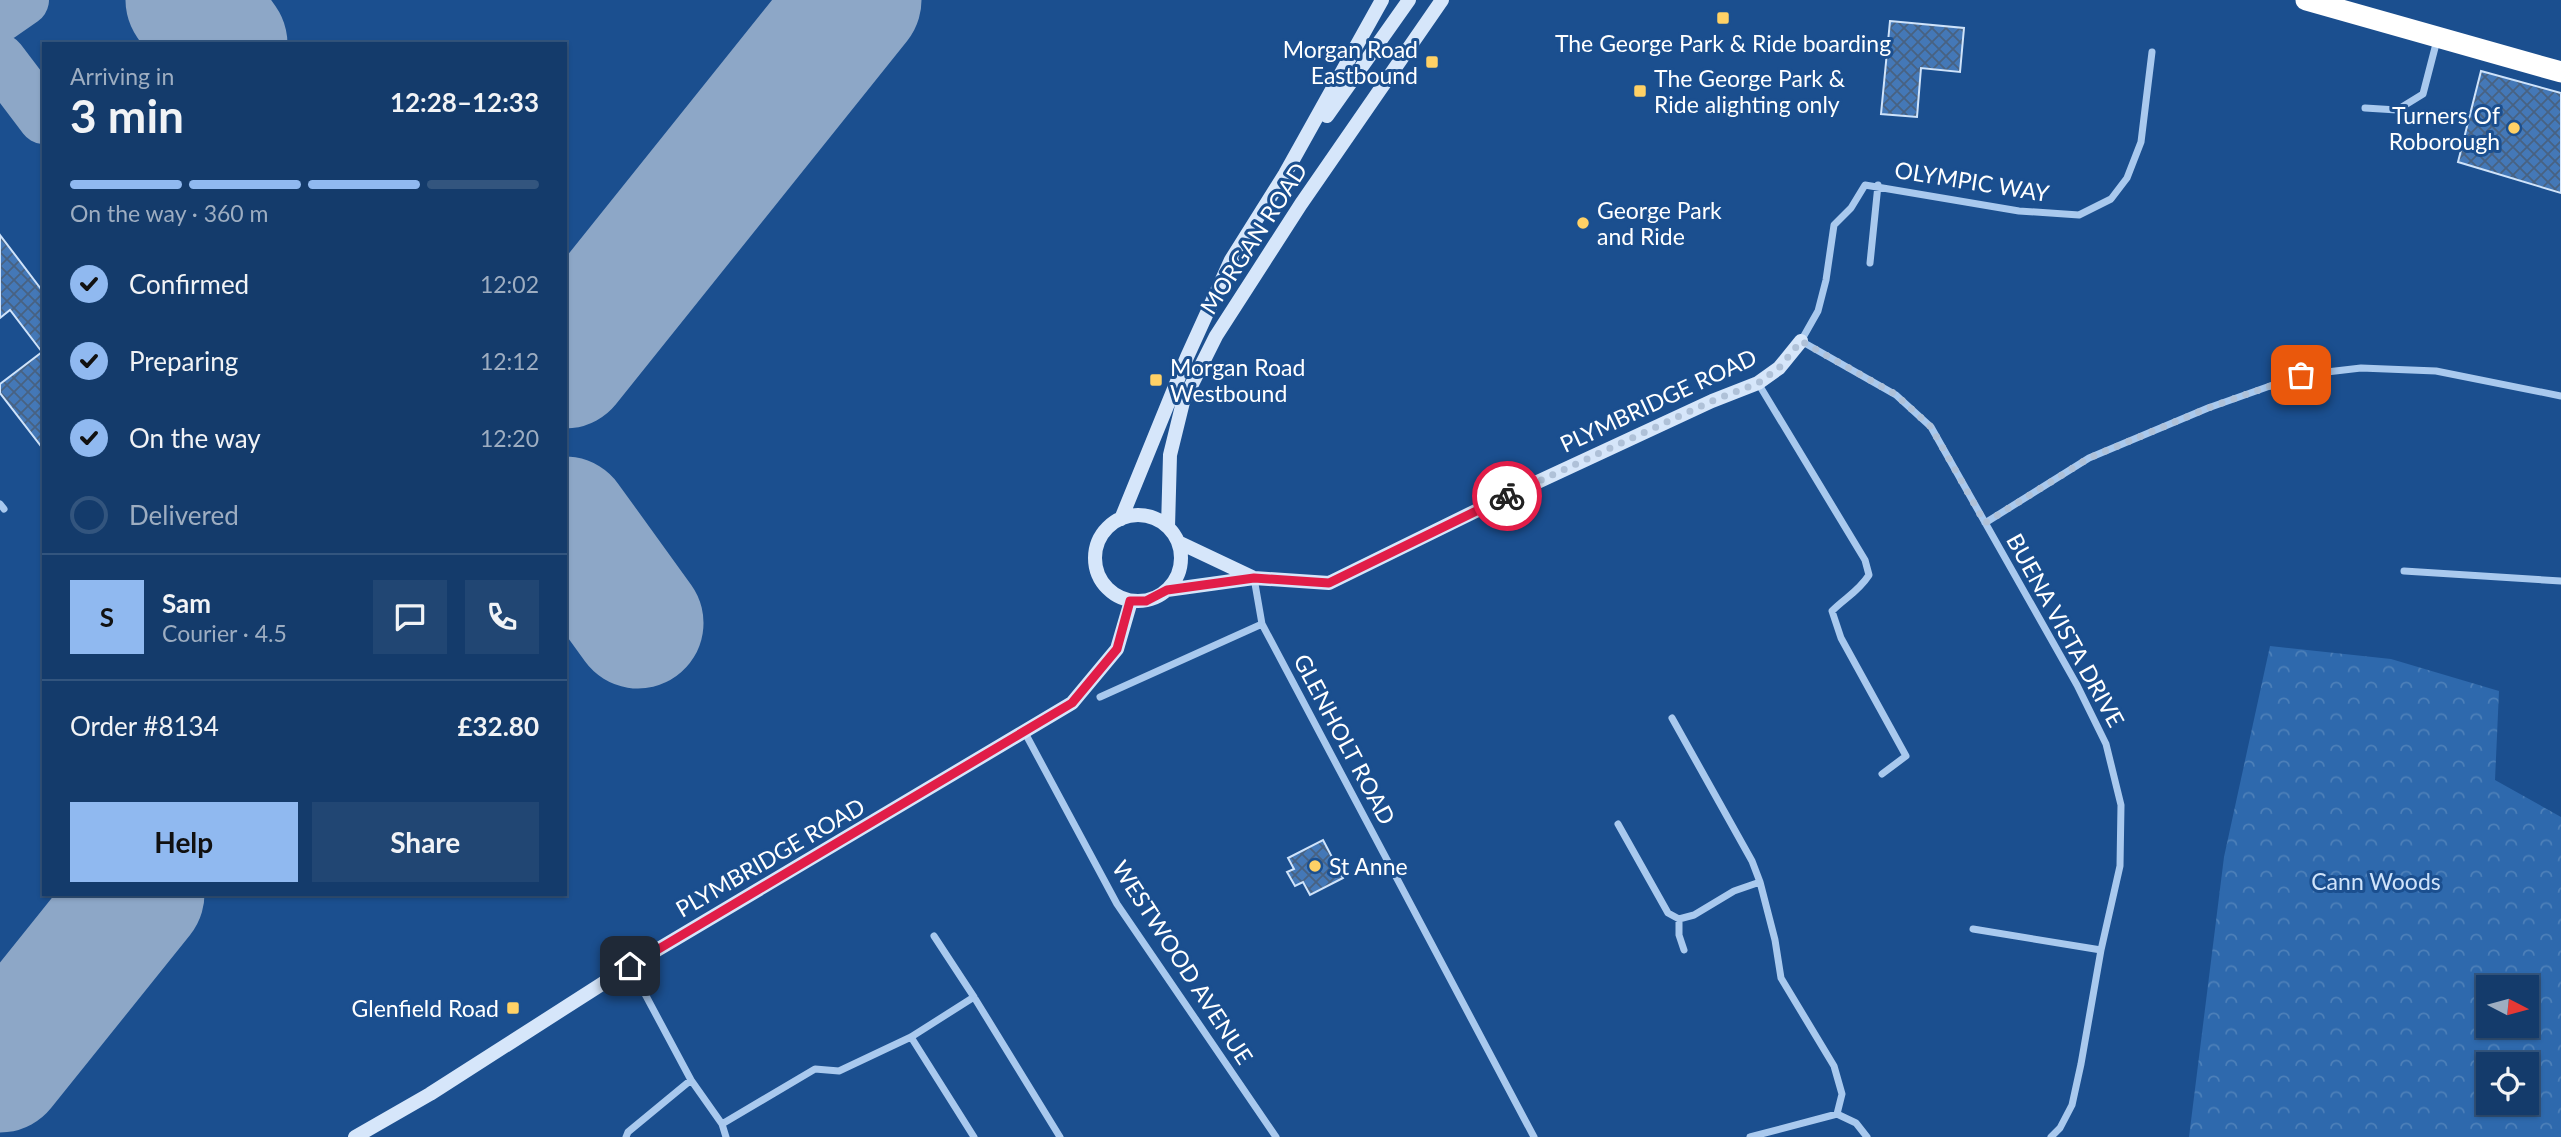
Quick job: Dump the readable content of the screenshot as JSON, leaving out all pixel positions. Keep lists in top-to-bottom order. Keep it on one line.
{"streets":{"main road":["MORGAN ROAD","PLYMBRIDGE ROAD"],"street":["OLYMPIC WAY","BUENA VISTA DRIVE","GLENHOLT ROAD","WESTWOOD AVENUE"]},"crossings":[["OLYMPIC WAY","PLYMBRIDGE ROAD"],["OLYMPIC WAY","BUENA VISTA DRIVE"],["MORGAN ROAD","PLYMBRIDGE ROAD"],["PLYMBRIDGE ROAD","BUENA VISTA DRIVE"],["PLYMBRIDGE ROAD","GLENHOLT ROAD"],["PLYMBRIDGE ROAD","WESTWOOD AVENUE"]],"parks":["Cann Woods"],"places":{"transit":["The George Park & Ride boarding","Morgan Road Eastbound","The George Park & Ride alighting only","Morgan Road Westbound","Glenfield Road"],"other":["Turners Of Roborough","George Park and Ride","St Anne"]},"north":"right","page":{"heading":["3 min","Arriving in","12:28–12:33"],"panel":["Sam","Courier · 4.5","Order #8134","£32.80"],"bar":"On the way · 360 m","list":[["Confirmed","12:02"],["Preparing","12:12"],["On the way","12:20"],"Delivered"],"round":"S","buttons":["Help","Share"]}}
